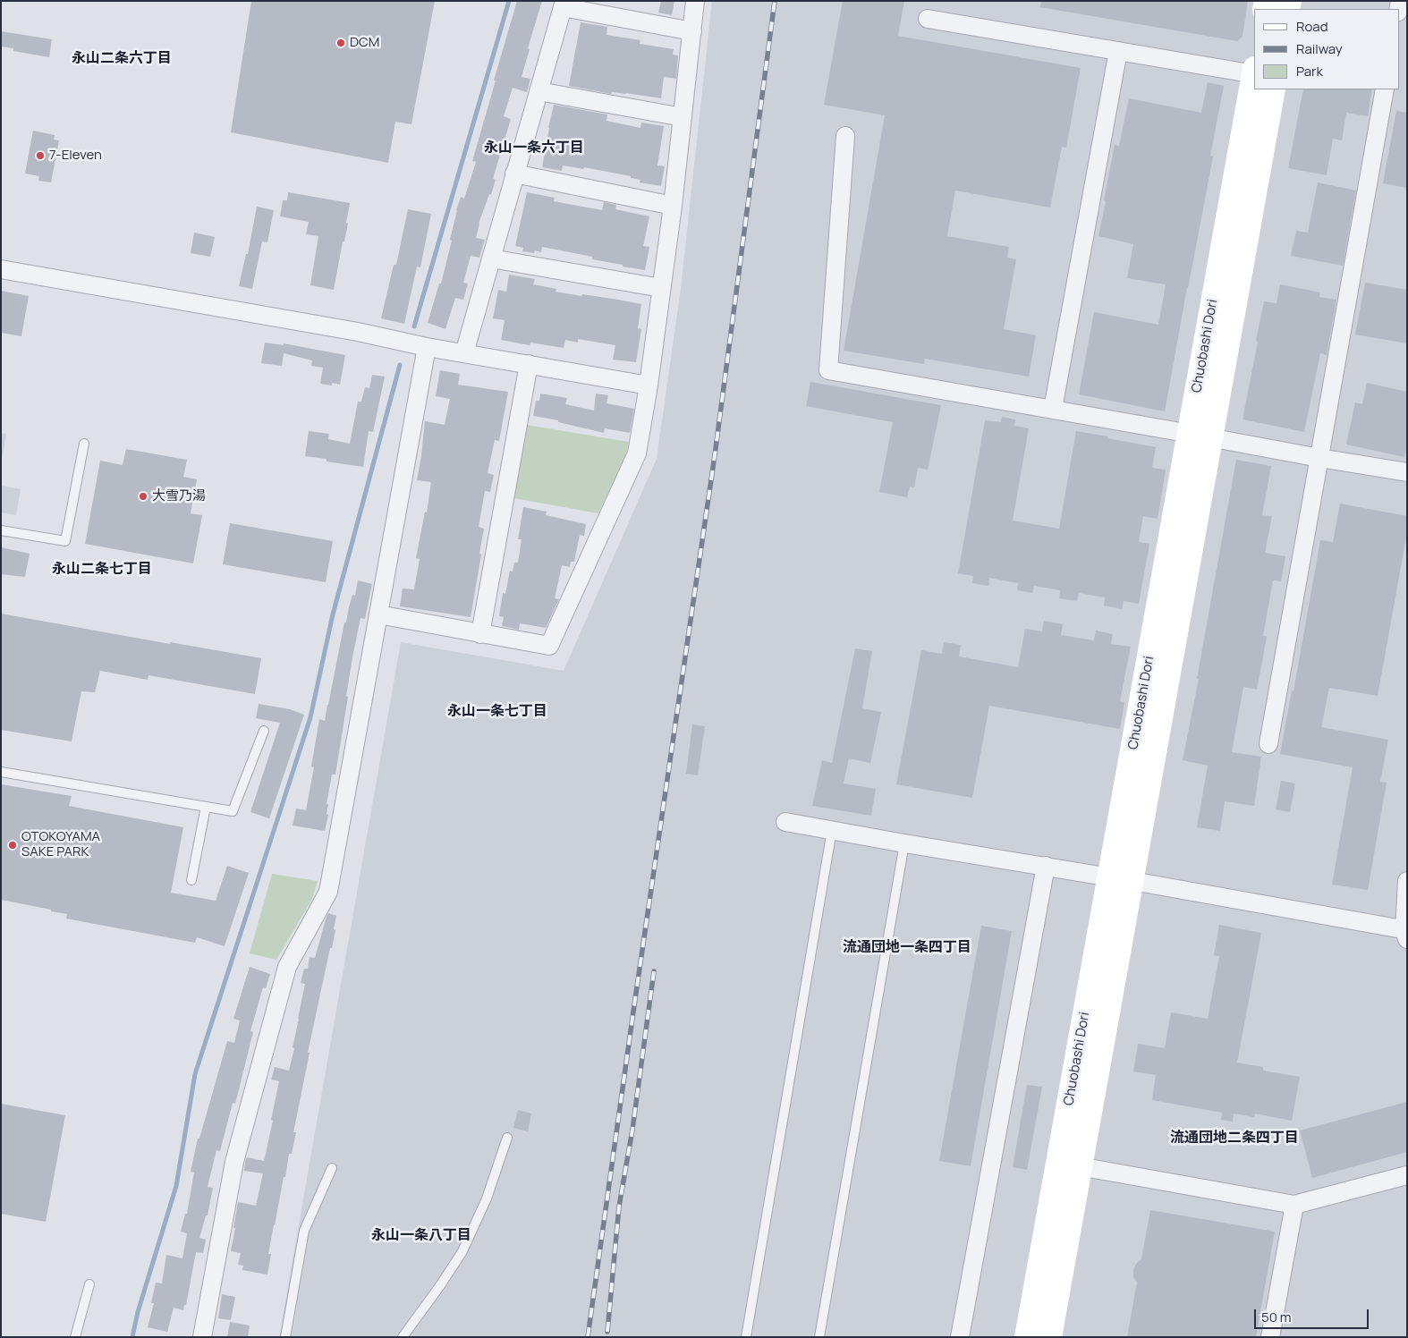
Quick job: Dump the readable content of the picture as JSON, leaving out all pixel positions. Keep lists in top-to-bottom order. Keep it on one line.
{"streets":{"main road":["Chuobashi Dori"]},"districts":["永山二条六丁目","永山一条六丁目","永山二条七丁目","永山一条七丁目","流通団地一条四丁目","流通団地二条四丁目","永山一条八丁目"],"places":["DCM","7-Eleven","大雪乃湯","OTOKOYAMA SAKE PARK"],"legend":["Road","Railway","Park"],"scale_bar":"50 m"}
